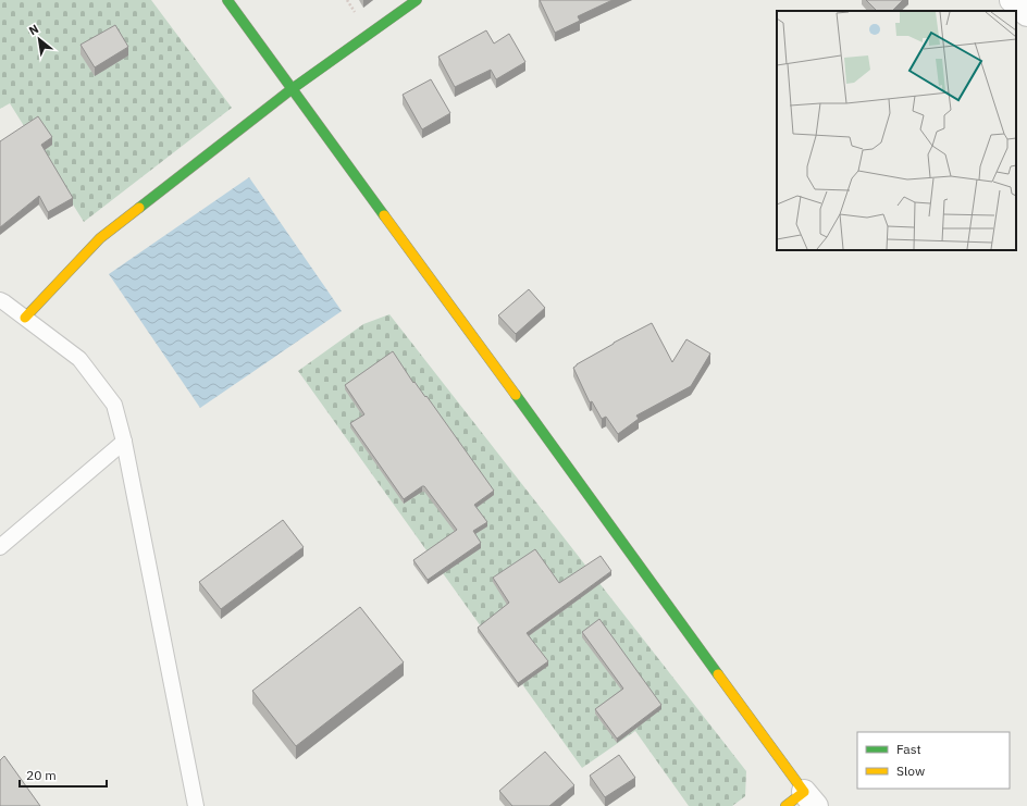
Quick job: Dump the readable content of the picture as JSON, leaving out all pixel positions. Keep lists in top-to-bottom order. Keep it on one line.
{"legend":["Fast","Slow"],"scale_bar":"20 m","north":"top left"}
